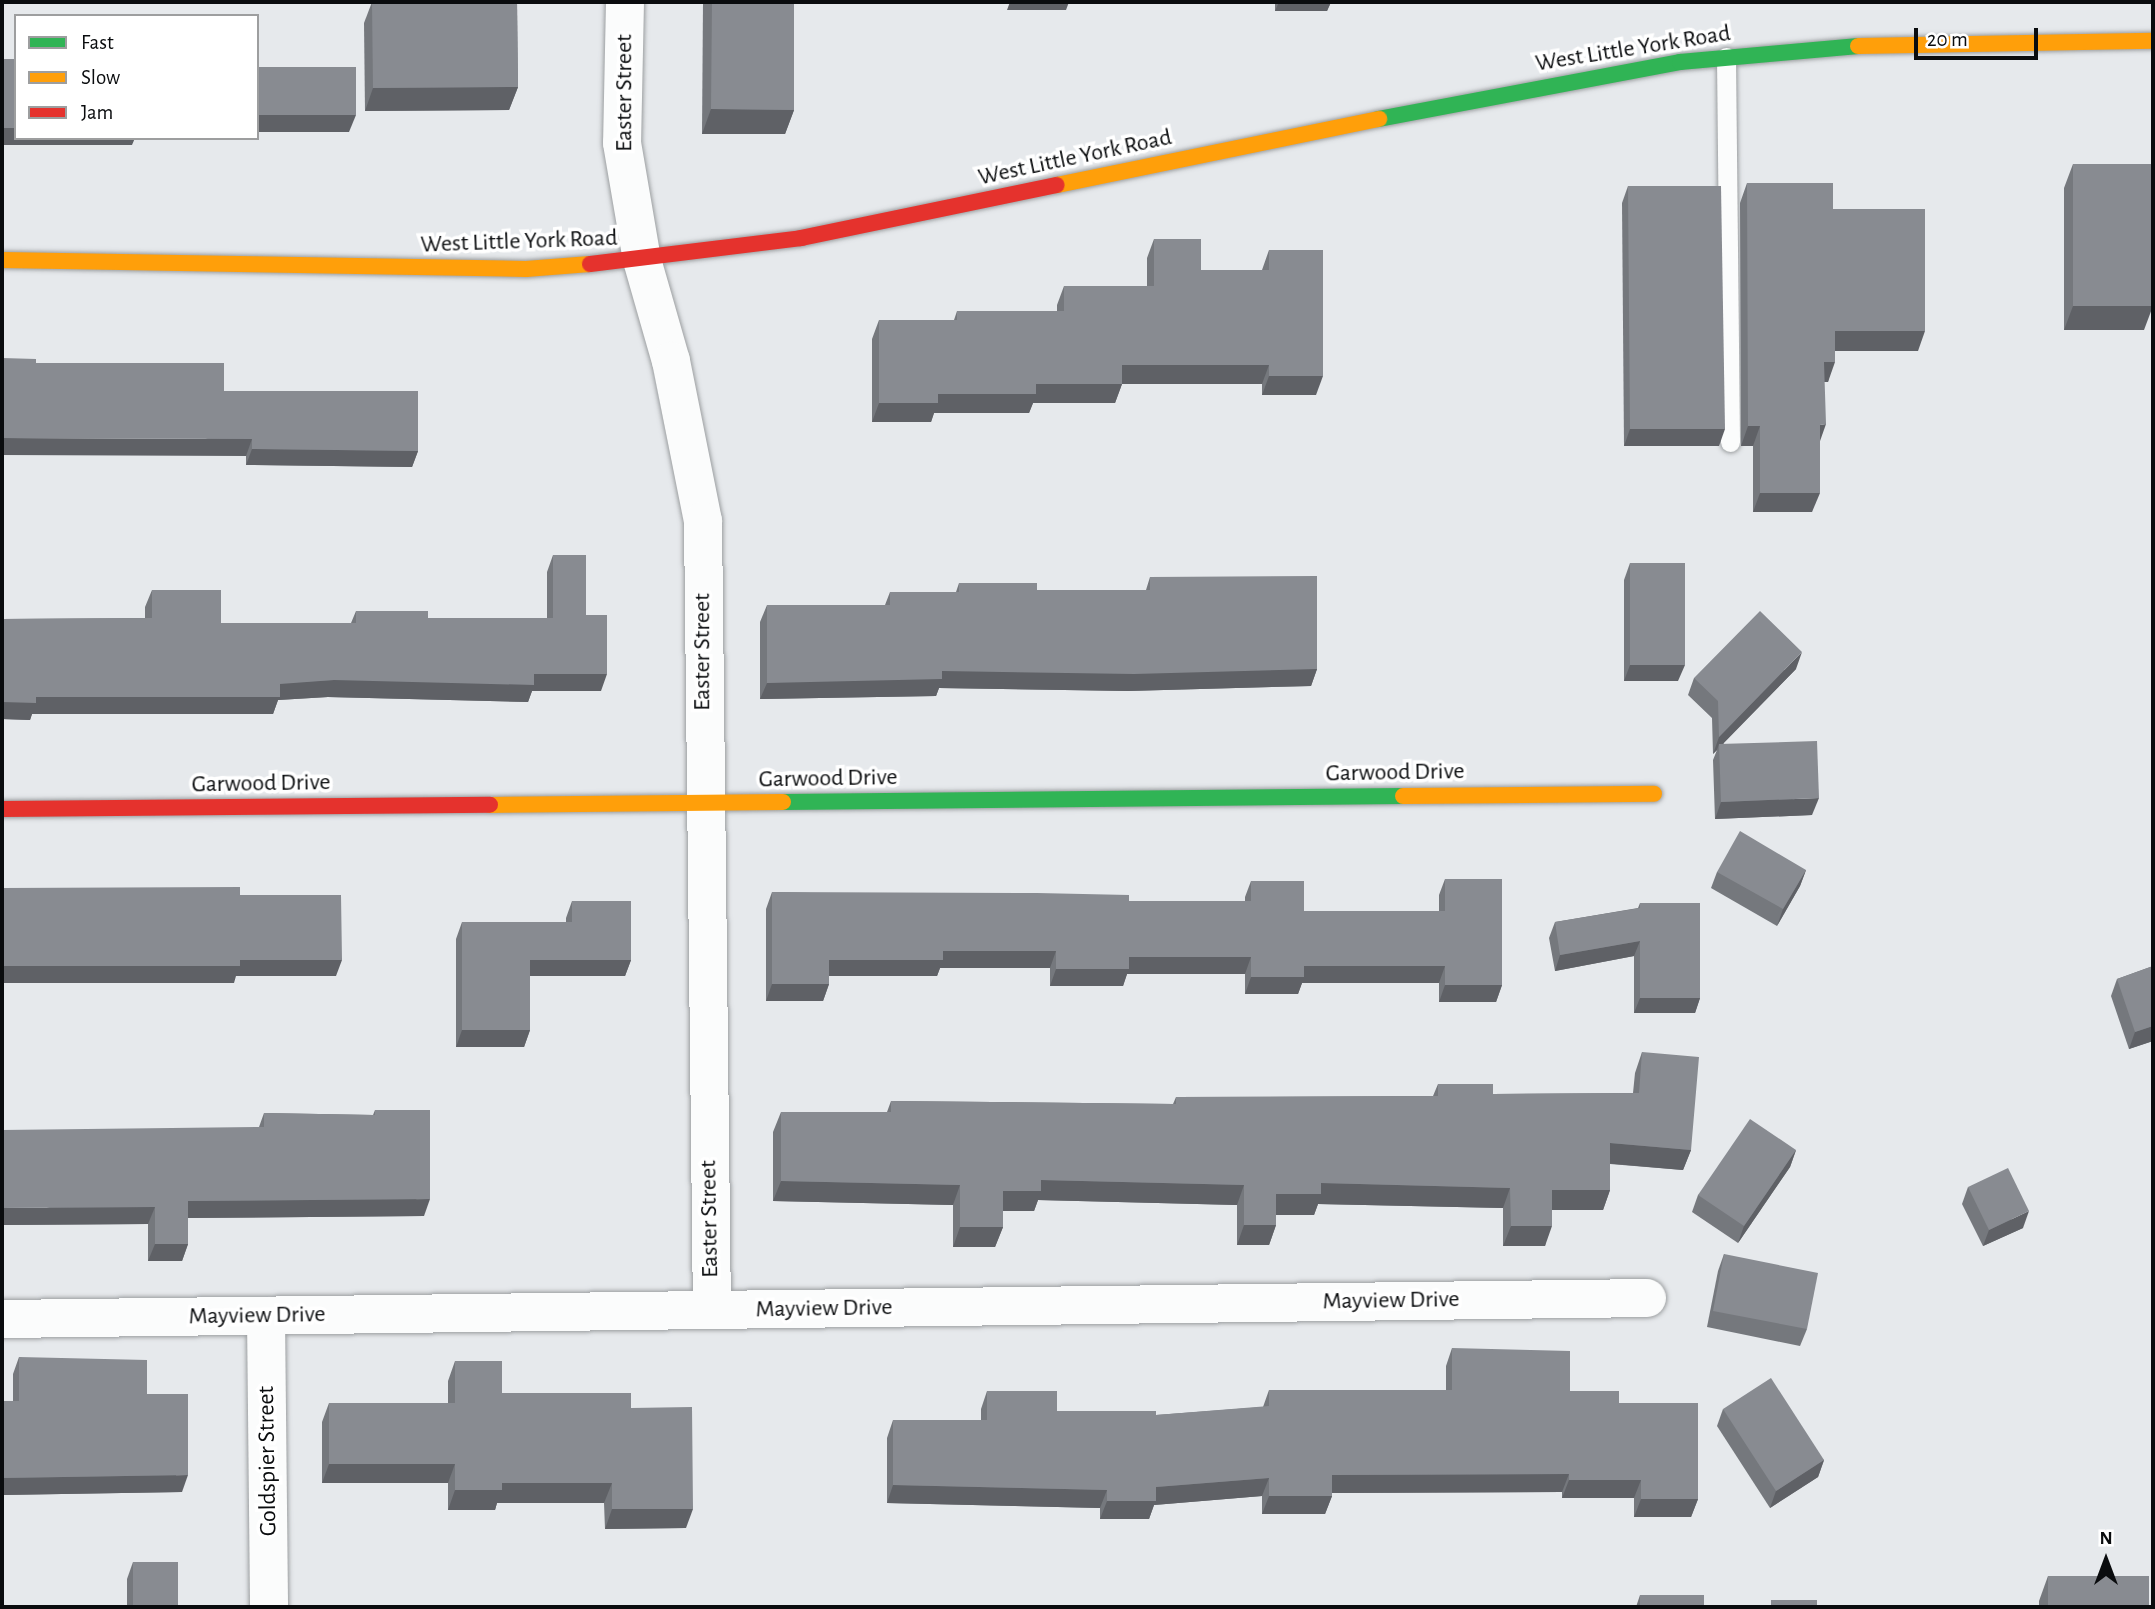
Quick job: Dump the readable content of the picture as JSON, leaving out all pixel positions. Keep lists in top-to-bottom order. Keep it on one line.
{"streets":{"street":["West Little York Road","Easter Street","Garwood Drive","Mayview Drive","Goldspier Street"]},"crossings":[["West Little York Road","Easter Street"],["Easter Street","Garwood Drive"],["Easter Street","Mayview Drive"],["Mayview Drive","Goldspier Street"]],"legend":["Fast","Slow","Jam"],"scale_bar":"20 m","north":"top"}
